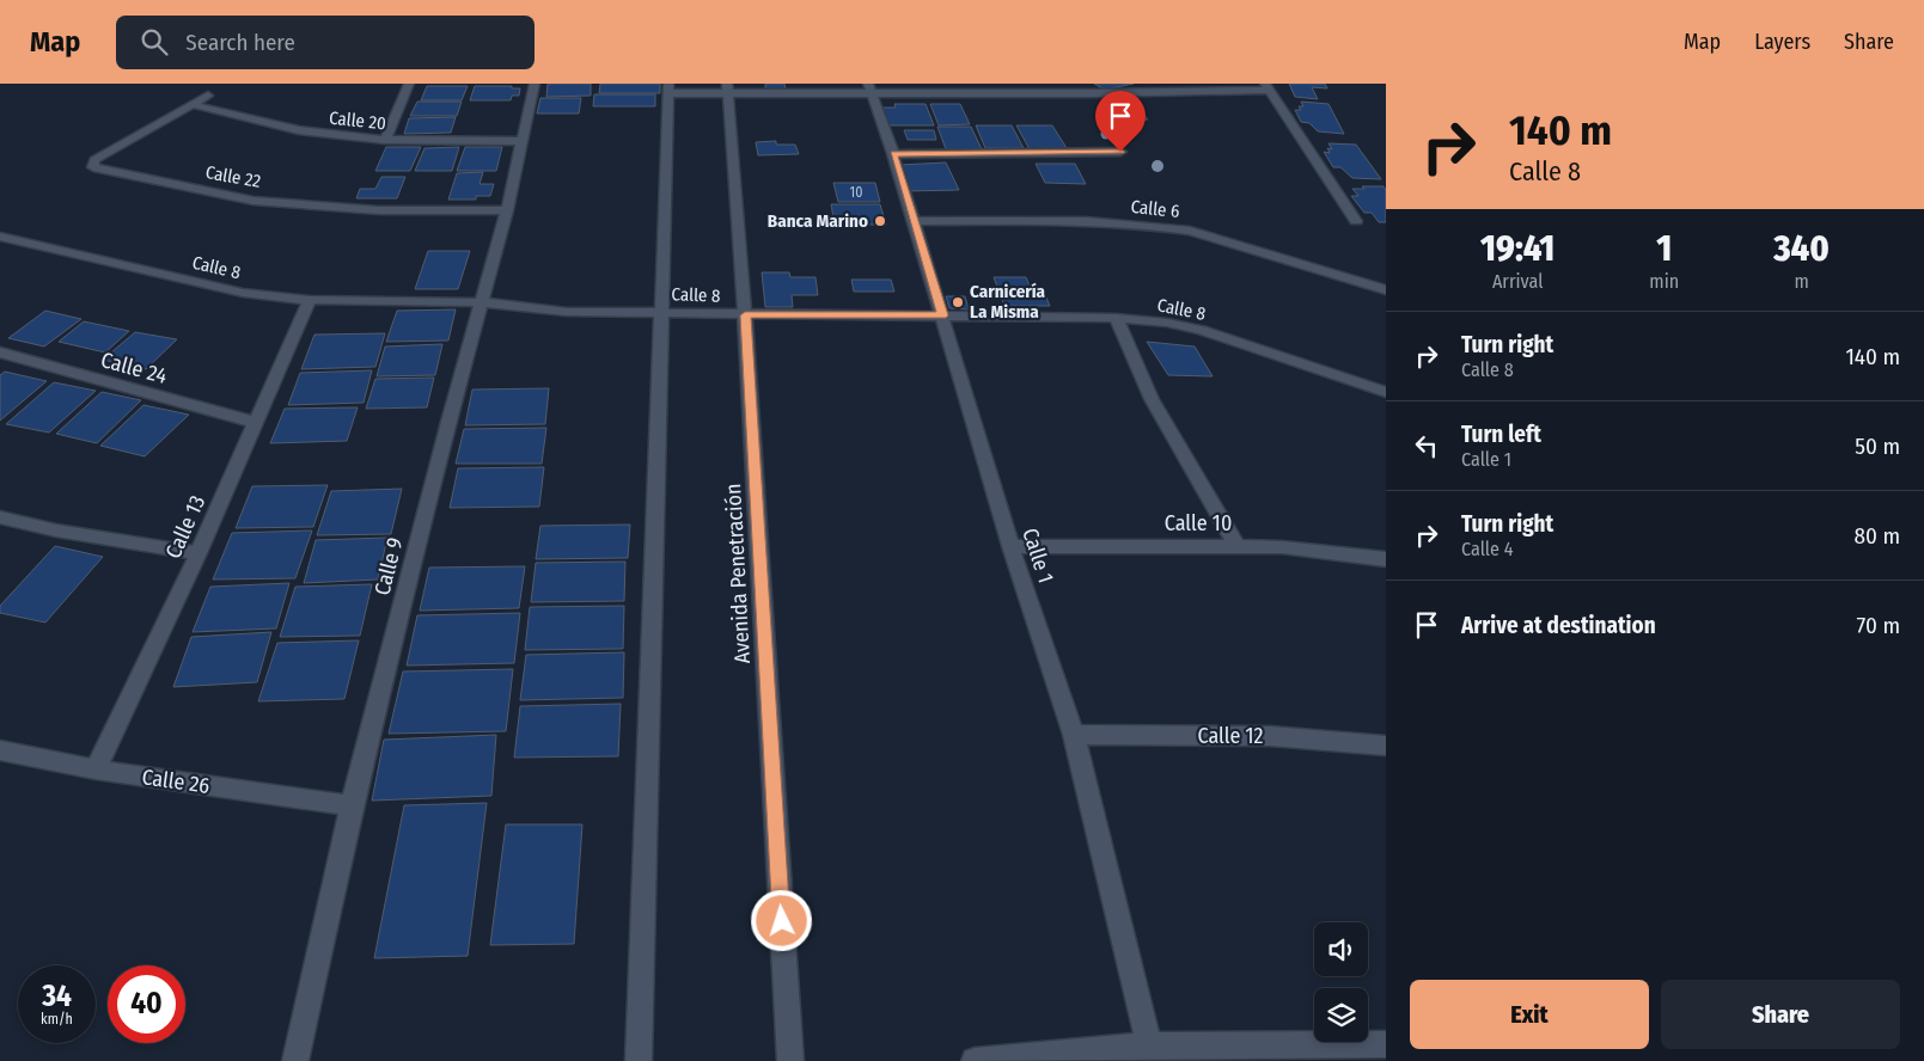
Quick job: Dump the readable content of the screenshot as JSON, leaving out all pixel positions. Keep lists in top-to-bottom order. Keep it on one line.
{"streets":{"street":["Calle 20","Calle 22","Calle 6","Calle 8","Calle 24","Calle 10","Calle 13","Calle 1","Calle 9","Avenida Penetración","Calle 12","Calle 26"]},"crossings":[["Calle 20","Calle 22"],["Calle 20","Calle 9"],["Calle 22","Calle 9"],["Calle 6","Calle 1"],["Calle 8","Calle 13"],["Calle 8","Calle 1"],["Calle 8","Calle 9"],["Calle 8","Avenida Penetración"],["Calle 24","Calle 13"],["Calle 10","Calle 1"],["Calle 13","Calle 26"],["Calle 1","Calle 12"],["Calle 9","Calle 26"]],"places":["Banca Marino","Carnicería La Misma"],"house_numbers":["10"],"page":{"header":"Map","search":"Search here","nav":["Map","Layers","Share"],"turn":["140 m","Calle 8"],"eta":["19:41","Arrival","1","min","340","m"],"list":[{"name":"Turn right","note":"Calle 8","value":"140 m"},{"name":"Turn left","note":"Calle 1","value":"50 m"},{"name":"Turn right","note":"Calle 4","value":"80 m"},{"name":"Arrive at destination","value":"70 m"}],"speed":"34 km/h","limit":"40","buttons":["Exit","Share"]}}
